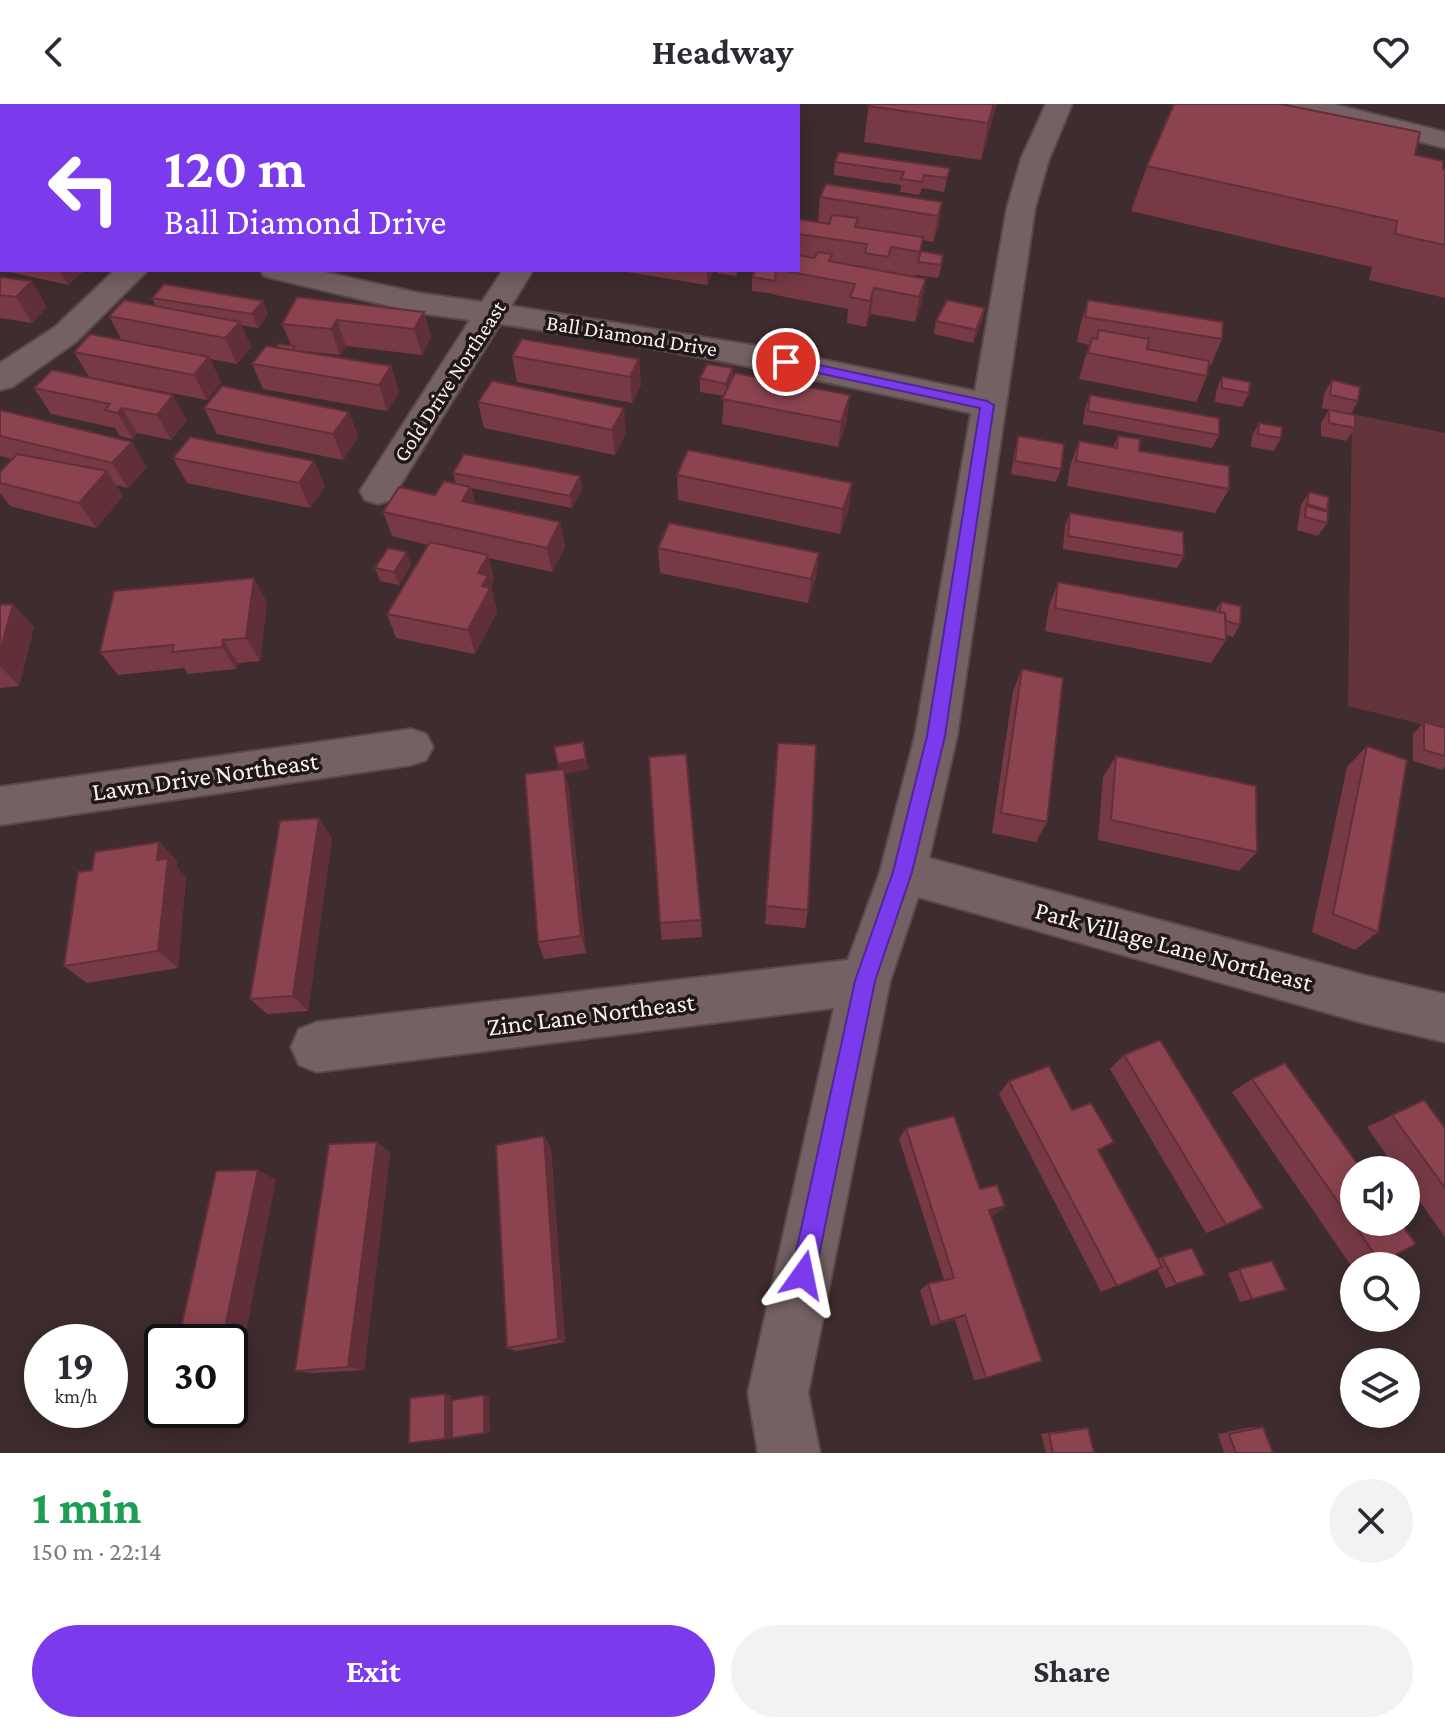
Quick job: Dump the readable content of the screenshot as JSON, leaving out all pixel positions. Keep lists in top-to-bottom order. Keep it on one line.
{"streets":{"street":["Ball Diamond Drive","Gold Drive Northeast","Lawn Drive Northeast","Park Village Lane Northeast","Zinc Lane Northeast"]},"crossings":[["Ball Diamond Drive","Gold Drive Northeast"]],"page":{"header":"Headway","turn":["120 m","Ball Diamond Drive"],"speed":"19 km/h","limit":"30","heading":["1 min","150 m · 22:14"],"buttons":["Exit","Share"]}}
